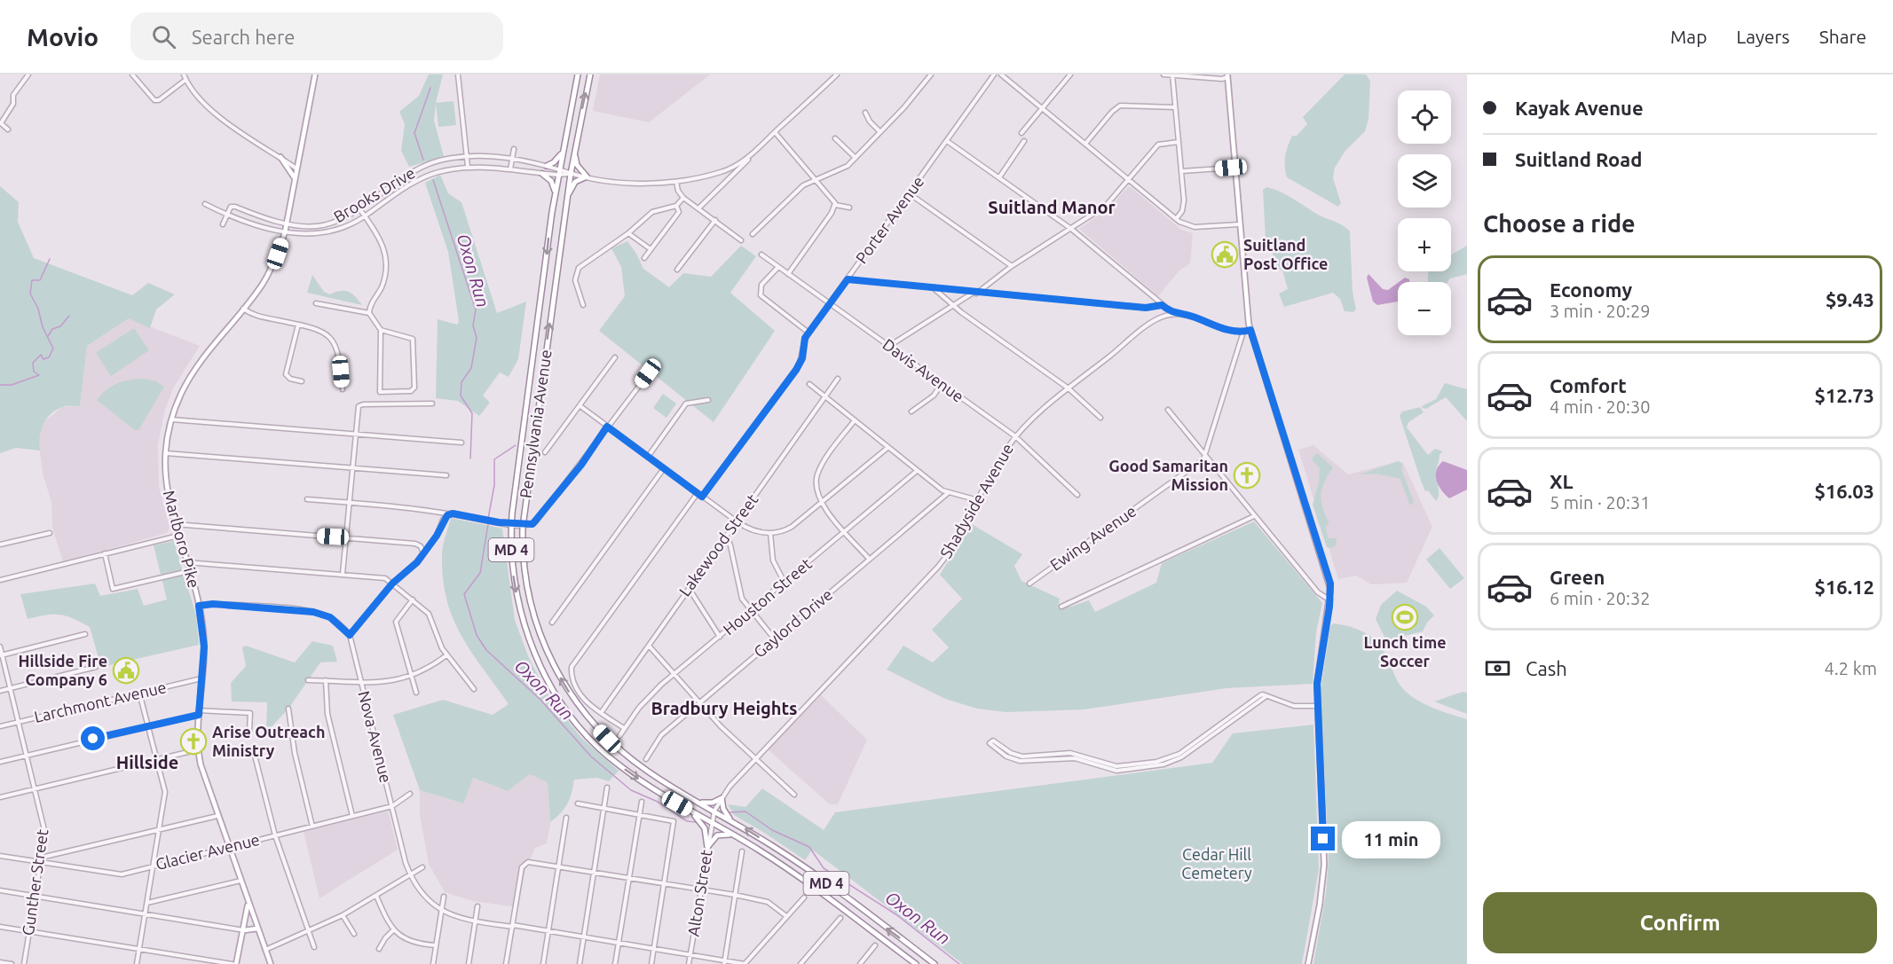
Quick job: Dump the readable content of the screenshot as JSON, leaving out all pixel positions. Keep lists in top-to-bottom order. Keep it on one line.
{"streets":{"highway":["Pennsylvania Avenue","MD 4"],"main road":["Marlboro Pike"],"street":["Brooks Drive","Porter Avenue","Davis Avenue","Shadyside Avenue","Ewing Avenue","Lakewood Street","Houston Street","Gaylord Drive","Larchmont Avenue","Nova Avenue","Glacier Avenue","Gunther Street","Alton Street"]},"crossings":[["Brooks Drive","Pennsylvania Avenue"],["Brooks Drive","Marlboro Pike"],["Porter Avenue","Davis Avenue"],["Davis Avenue","Shadyside Avenue"],["Pennsylvania Avenue","Shadyside Avenue"],["Pennsylvania Avenue","Alton Street"],["Shadyside Avenue","Alton Street"],["Marlboro Pike","Larchmont Avenue"],["Marlboro Pike","Glacier Avenue"],["Larchmont Avenue","Gunther Street"],["Nova Avenue","Glacier Avenue"],["Nova Avenue","Alton Street"],["Glacier Avenue","Gunther Street"]],"districts":["Suitland Manor","Bradbury Heights","Hillside"],"water":["Oxon Run"],"parks":["Cedar Hill Cemetery"],"places":{"public building":["Suitland Post Office","Hillside Fire Company 6"],"church":["Good Samaritan Mission","Arise Outreach Ministry"],"sports":["Lunch time Soccer"]},"page":{"header":"Movio","search":"Search here","nav":["Map","Layers","Share"],"banner":["Kayak Avenue","Suitland Road"],"map_buttons":["+","−"],"heading":"Choose a ride","list":[{"name":"Economy","note":"3 min · 20:29","value":"$9.43"},{"name":"Comfort","note":"4 min · 20:30","value":"$12.73"},{"name":"XL","note":"5 min · 20:31","value":"$16.03"},{"name":"Green","note":"6 min · 20:32","value":"$16.12"}],"pay":["Cash","4.2 km"],"bubble":"11 min","buttons":"Confirm"}}
